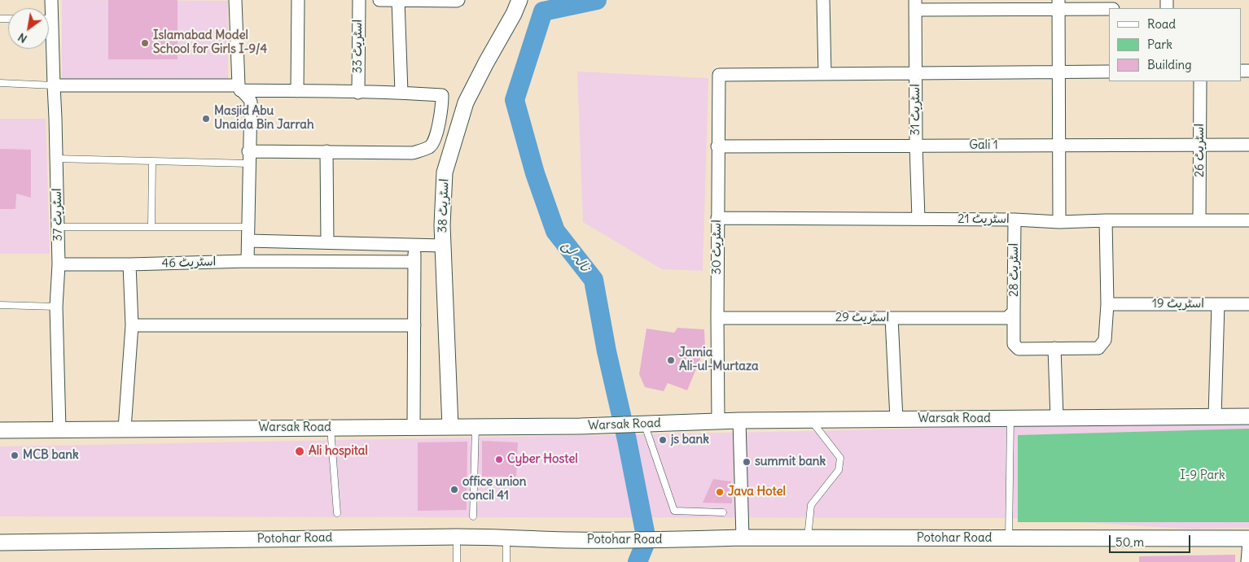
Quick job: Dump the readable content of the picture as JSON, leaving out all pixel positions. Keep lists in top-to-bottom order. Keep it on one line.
{"streets":{"street":["اسٹریٹ 33","اسٹریٹ 31","Gali 1","اسٹریٹ 26","اسٹریٹ 38","اسٹریٹ 37","اسٹریٹ 21","اسٹریٹ 30","اسٹریٹ 46","اسٹریٹ 28","اسٹریٹ 19","اسٹریٹ 29","Warsak Road","Potohar Road"]},"crossings":[["اسٹریٹ 31","Gali 1"],["اسٹریٹ 31","اسٹریٹ 21"],["Gali 1","اسٹریٹ 26"],["Gali 1","اسٹریٹ 30"],["اسٹریٹ 26","اسٹریٹ 21"],["اسٹریٹ 38","Warsak Road"],["اسٹریٹ 37","اسٹریٹ 46"],["اسٹریٹ 37","Warsak Road"],["اسٹریٹ 21","اسٹریٹ 30"],["اسٹریٹ 21","اسٹریٹ 28"],["اسٹریٹ 30","اسٹریٹ 29"],["اسٹریٹ 30","Warsak Road"],["اسٹریٹ 28","اسٹریٹ 29"]],"water":["نالہ لئ"],"parks":["I-9 Park"],"places":["Islamabad Model School for Girls I-9/4","Masjid Abu Unaida Bin Jarrah","Jamia Ali-ul-Murtaza","js bank","Ali hospital","MCB bank","Cyber Hostel","summit bank","office union concil 41","Java Hotel"],"legend":["Road","Park","Building"],"scale_bar":"50 m","north":"bottom left"}
